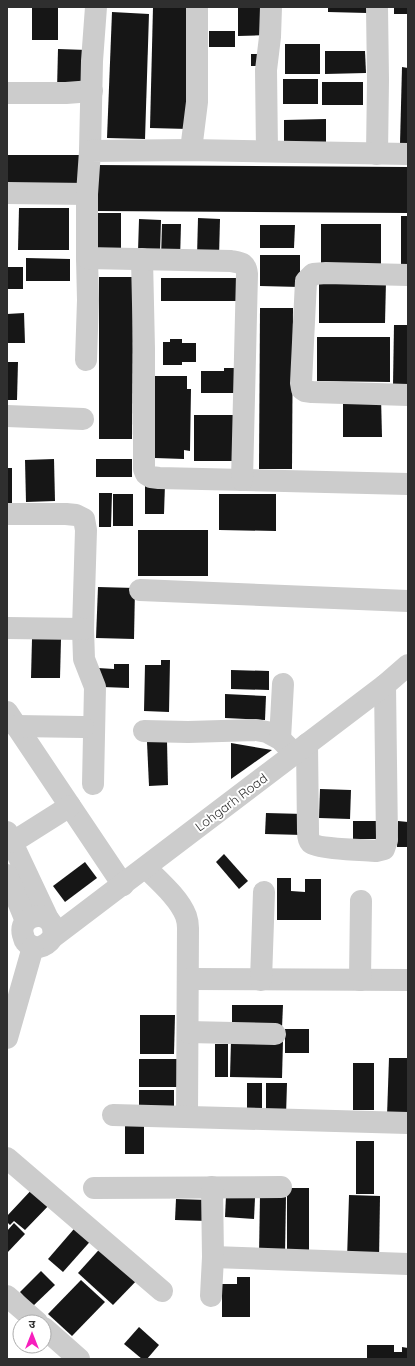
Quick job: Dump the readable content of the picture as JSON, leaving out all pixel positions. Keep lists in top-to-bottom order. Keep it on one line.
{"streets":{"street":["Lohgarh Road"]},"north":"top"}
